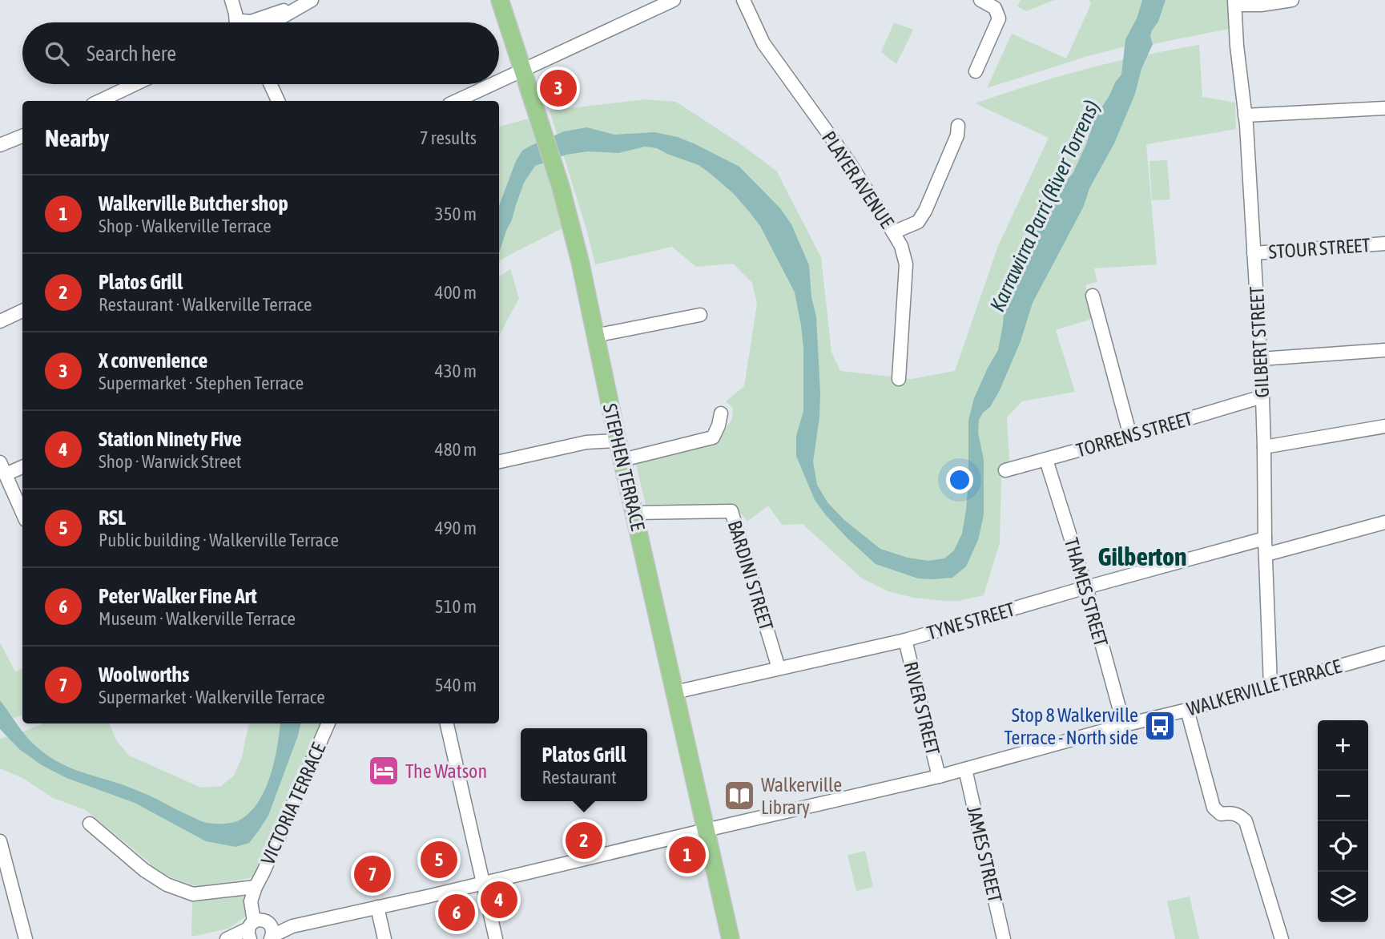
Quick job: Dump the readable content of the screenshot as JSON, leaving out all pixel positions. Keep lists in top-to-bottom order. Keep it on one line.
{"streets":{"main road":["STEPHEN TERRACE"],"street":["PLAYER AVENUE","STOUR STREET","GILBERT STREET","TORRENS STREET","BARDINI STREET","THAMES STREET","TYNE STREET","WALKERVILLE TERRACE","RIVER STREET","VICTORIA TERRACE","JAMES STREET"]},"crossings":[["STOUR STREET","GILBERT STREET"],["GILBERT STREET","TORRENS STREET"],["GILBERT STREET","TYNE STREET"],["GILBERT STREET","WALKERVILLE TERRACE"],["TORRENS STREET","THAMES STREET"],["STEPHEN TERRACE","BARDINI STREET"],["STEPHEN TERRACE","TYNE STREET"],["STEPHEN TERRACE","WALKERVILLE TERRACE"],["BARDINI STREET","TYNE STREET"],["THAMES STREET","TYNE STREET"],["THAMES STREET","WALKERVILLE TERRACE"],["TYNE STREET","RIVER STREET"],["WALKERVILLE TERRACE","RIVER STREET"],["WALKERVILLE TERRACE","VICTORIA TERRACE"],["WALKERVILLE TERRACE","JAMES STREET"]],"districts":["Gilberton"],"water":["Karrawirra Parri (River Torrens)"],"places":{"bus stop":["Stop 8 Walkerville Terrace - North side"],"hotel":["The Watson"],"library":["Walkerville Library"]},"page":{"search":"Search here","pins":["3","2","1","5","7","4","6"],"heading":["Nearby","7 results"],"list":[{"mark":"1","name":"Walkerville Butcher shop","note":"Shop · Walkerville Terrace","value":"350 m"},{"mark":"2","name":"Platos Grill","note":"Restaurant · Walkerville Terrace","value":"400 m"},{"mark":"3","name":"X convenience","note":"Supermarket · Stephen Terrace","value":"430 m"},{"mark":"4","name":"Station Ninety Five","note":"Shop · Warwick Street","value":"480 m"},{"mark":"5","name":"RSL","note":"Public building · Walkerville Terrace","value":"490 m"},{"mark":"6","name":"Peter Walker Fine Art","note":"Museum · Walkerville Terrace","value":"510 m"},{"mark":"7","name":"Woolworths","note":"Supermarket · Walkerville Terrace","value":"540 m"}],"map_buttons":["+","−"],"popup":["Platos Grill","Restaurant"]}}
